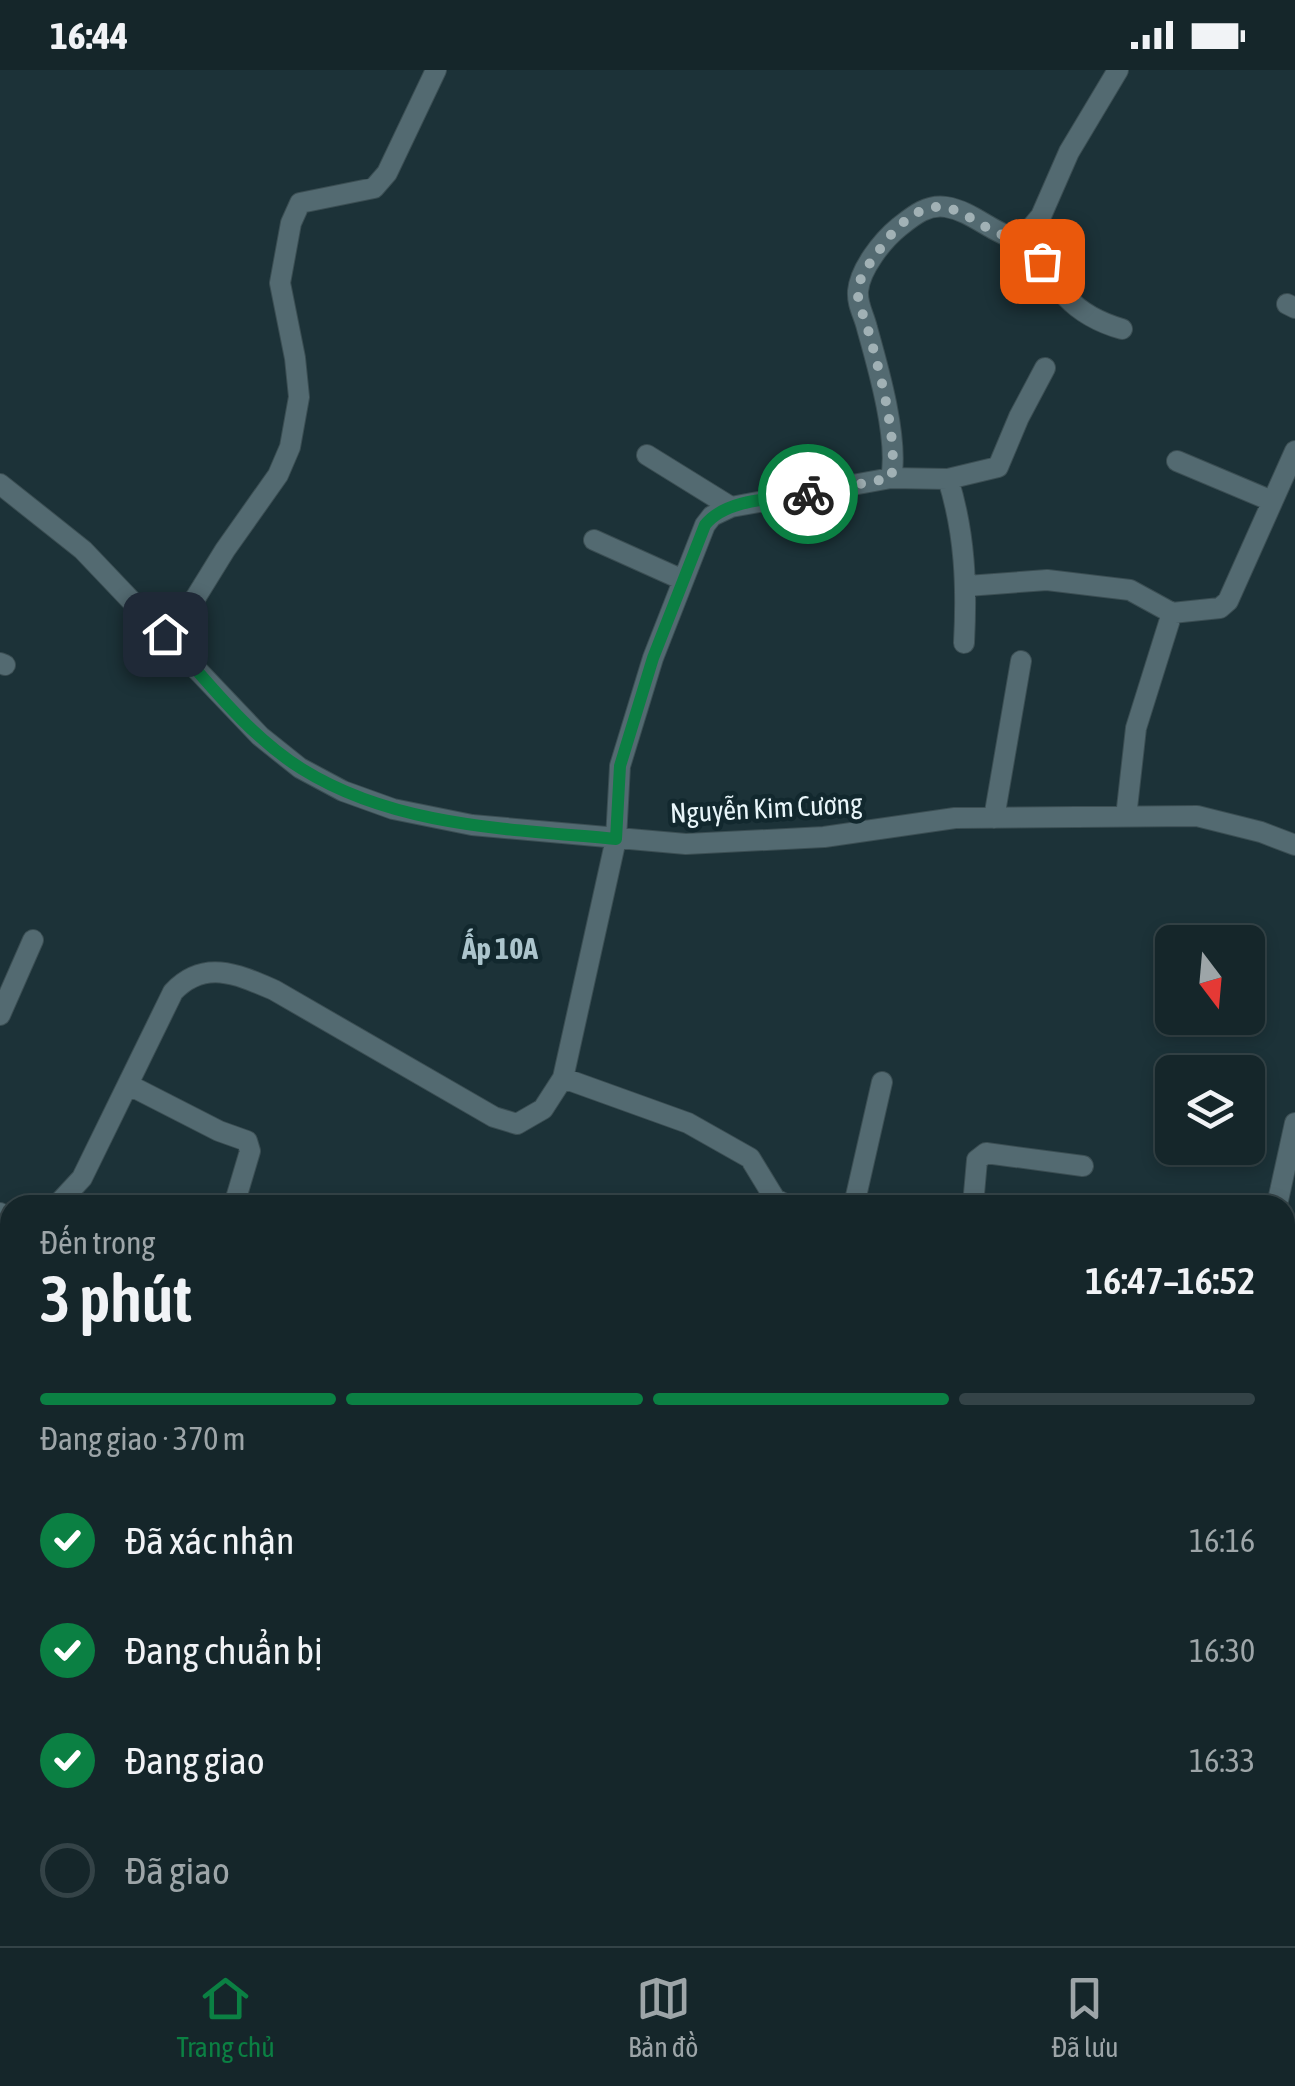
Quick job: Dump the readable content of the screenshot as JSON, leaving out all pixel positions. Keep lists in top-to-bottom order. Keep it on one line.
{"streets":{"street":["Nguyễn Kim Cương"]},"districts":["Ấp 10A"],"north":"bottom","page":{"status":"16:44","heading":["3 phút","Đến trong","16:47–16:52"],"bar":"Đang giao · 370 m","list":[["Đã xác nhận","16:16"],["Đang chuẩn bị","16:30"],["Đang giao","16:33"],"Đã giao"],"tabs":["Trang chủ","Bản đồ","Đã lưu"]}}
